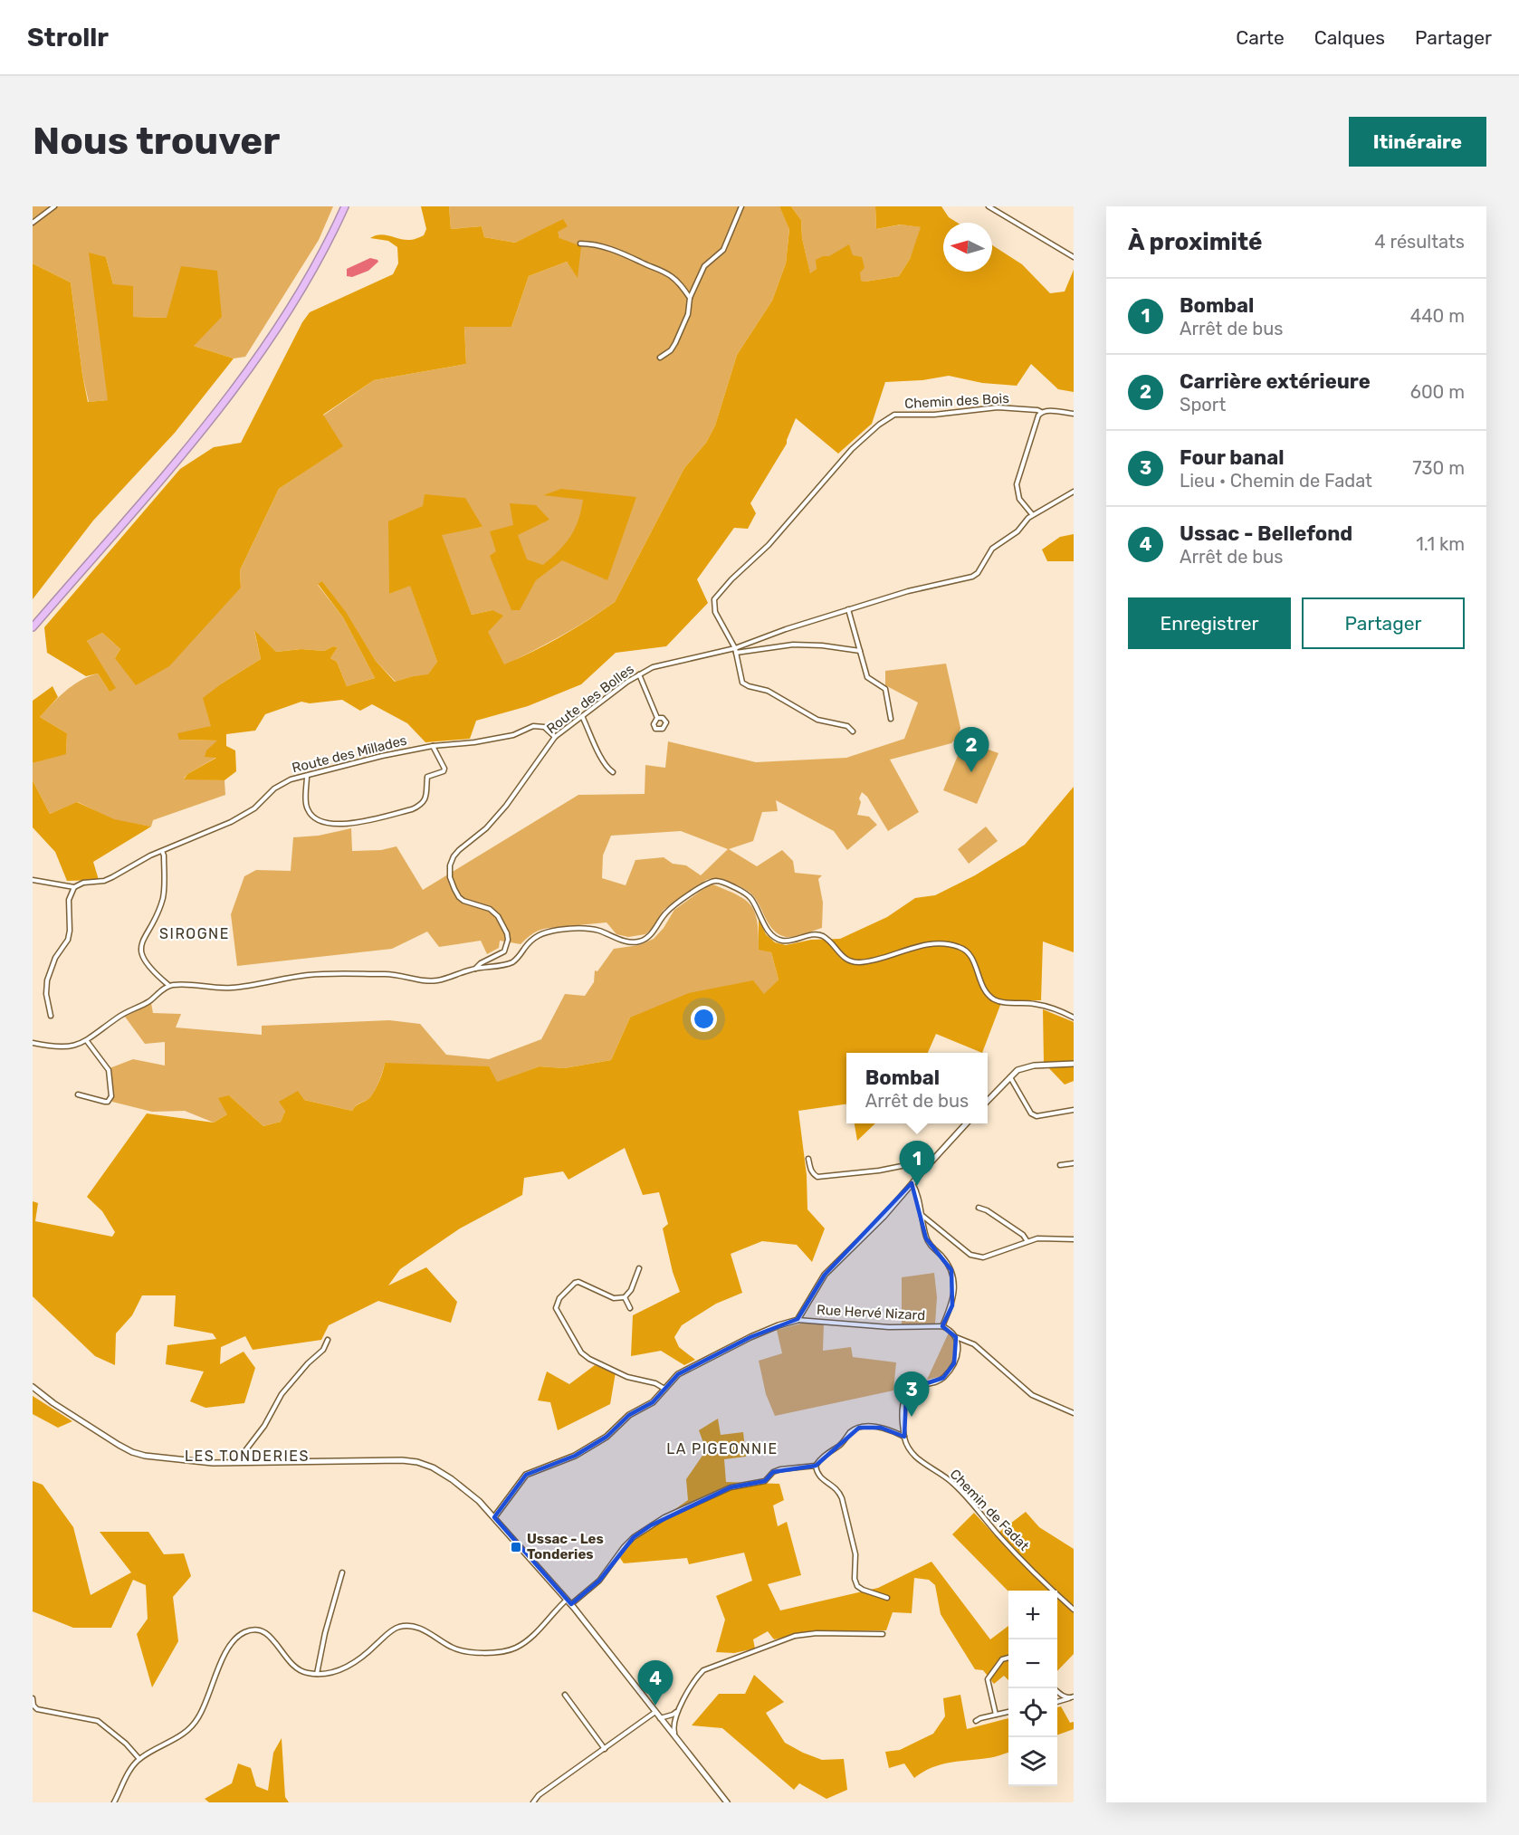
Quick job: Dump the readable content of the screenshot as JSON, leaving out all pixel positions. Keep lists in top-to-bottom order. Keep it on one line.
{"streets":{"street":["Chemin des Bois","Route des Bolles","Route des Millades","Rue Hervé Nizard","Chemin de Fadat"]},"crossings":[["Chemin des Bois","Route des Bolles"],["Route des Bolles","Route des Millades"]],"districts":["SIROGNE","LA PIGEONNIE","LES TONDERIES"],"places":{"transit":["Ussac - Les Tonderies"]},"north":"left","page":{"header":"Strollr","nav":["Carte","Calques","Partager"],"buttons":["Itinéraire",["Enregistrer","Partager"]],"title":"Nous trouver","heading":["À proximité","4 résultats"],"list":[{"mark":"1","name":"Bombal","note":"Arrêt de bus","value":"440 m"},{"mark":"2","name":"Carrière extérieure","note":"Sport","value":"600 m"},{"mark":"3","name":"Four banal","note":"Lieu · Chemin de Fadat","value":"730 m"},{"mark":"4","name":"Ussac - Bellefond","note":"Arrêt de bus","value":"1.1 km"}],"pins":["2","1","3","4"],"popup":["Bombal","Arrêt de bus"],"map_buttons":["+","−"]}}
